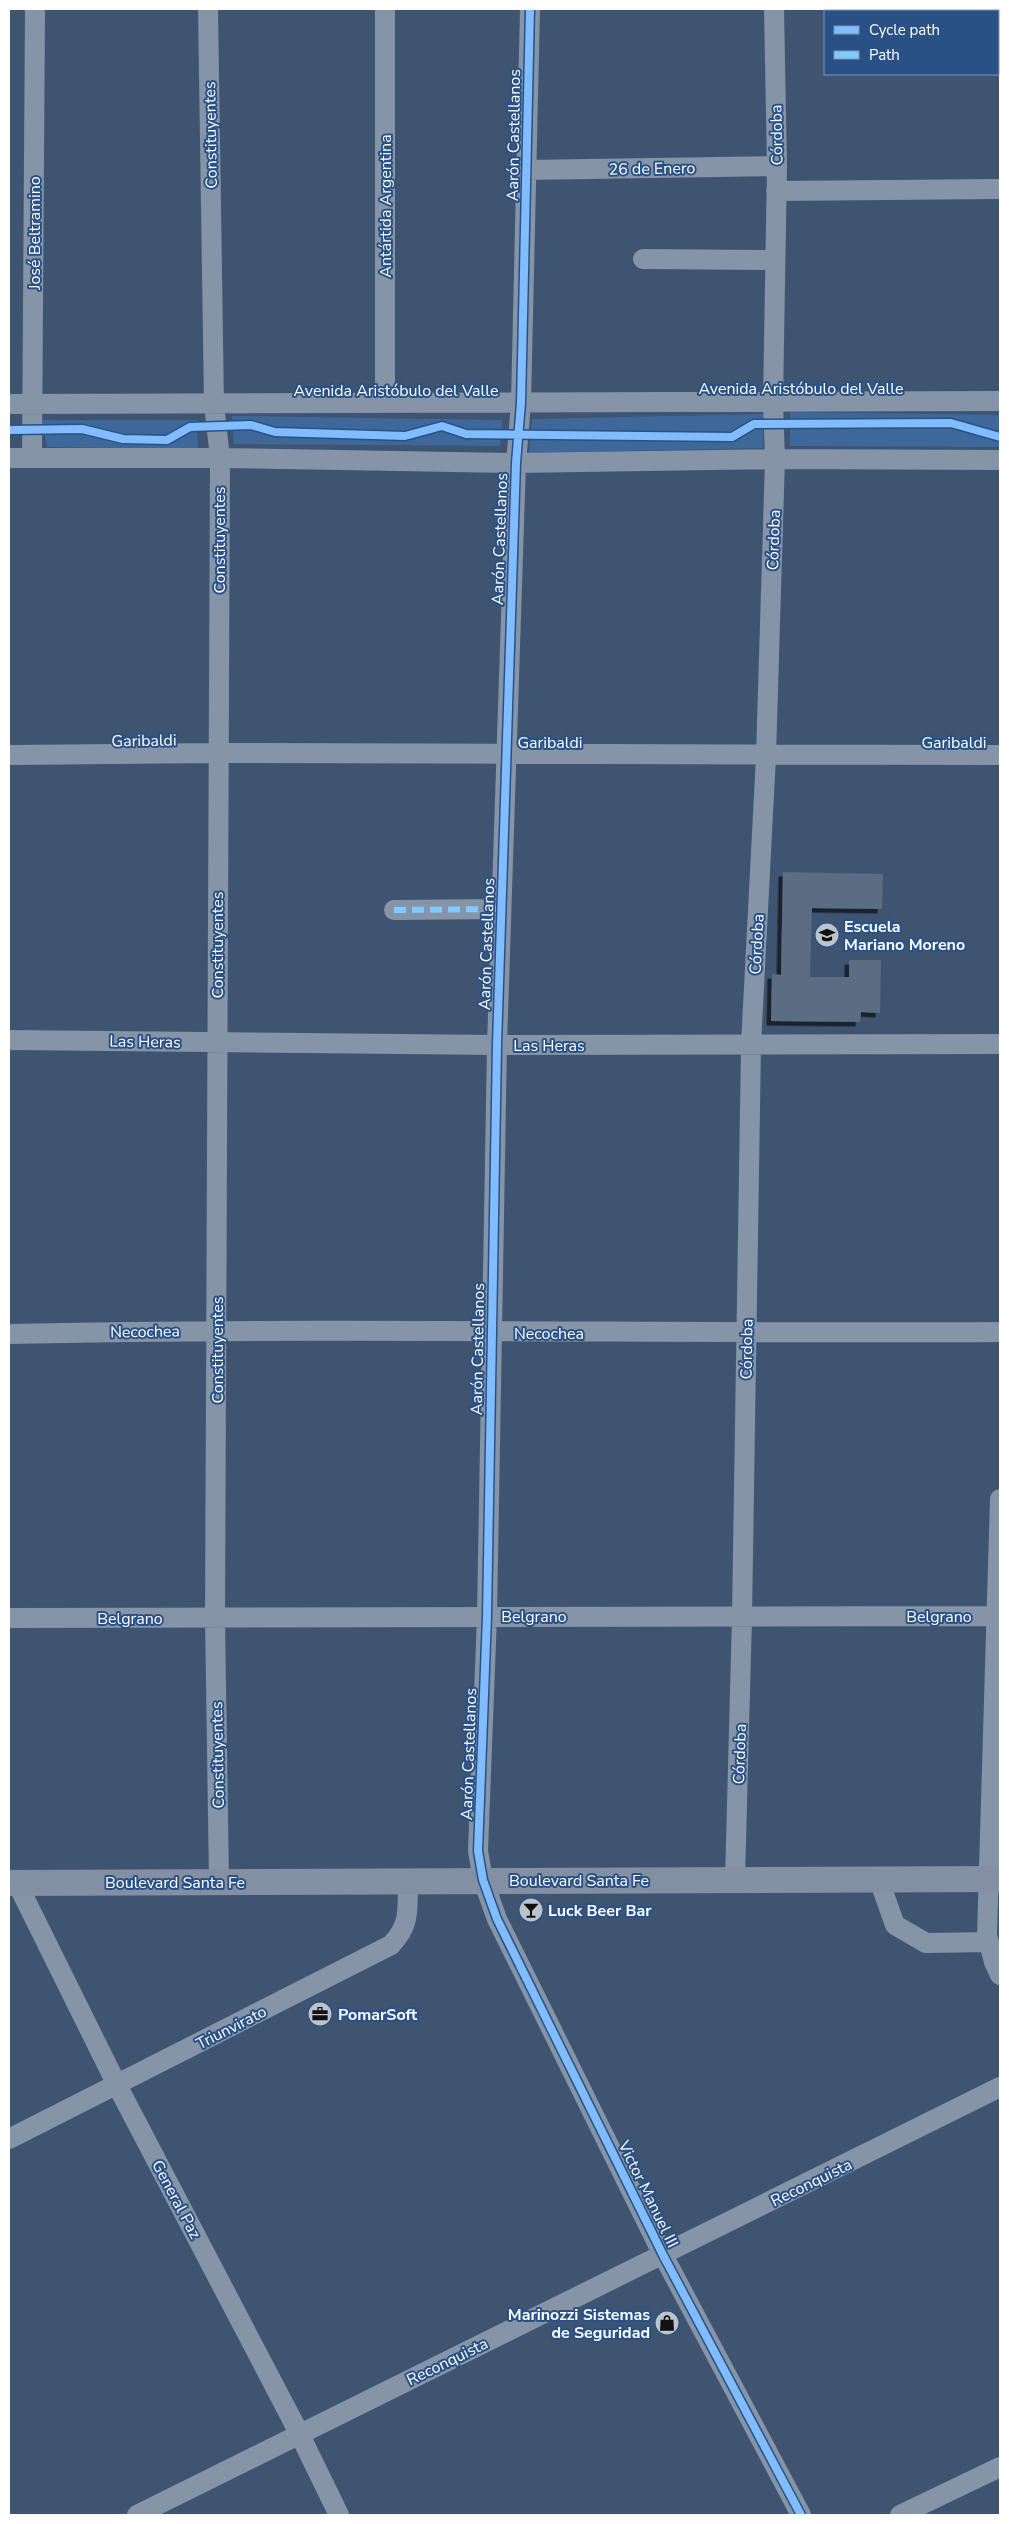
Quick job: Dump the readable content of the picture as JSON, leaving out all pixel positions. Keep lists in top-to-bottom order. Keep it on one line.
{"streets":{"main road":["Boulevard Santa Fe"],"street":["Constituyentes","Aarón Castellanos","Córdoba","26 de Enero","Antártida Argentina","José Beltramino","Avenida Aristóbulo del Valle","Garibaldi","Las Heras","Necochea","Belgrano","Triunvirato","Reconquista","Victor Manuel III","General Paz"]},"crossings":[["Constituyentes","Avenida Aristóbulo del Valle"],["Constituyentes","Garibaldi"],["Constituyentes","Las Heras"],["Constituyentes","Necochea"],["Constituyentes","Belgrano"],["Constituyentes","Boulevard Santa Fe"],["Aarón Castellanos","26 de Enero"],["Aarón Castellanos","Avenida Aristóbulo del Valle"],["Aarón Castellanos","Garibaldi"],["Aarón Castellanos","Las Heras"],["Aarón Castellanos","Necochea"],["Aarón Castellanos","Belgrano"],["Aarón Castellanos","Boulevard Santa Fe"],["Aarón Castellanos","Victor Manuel III"],["Córdoba","26 de Enero"],["Córdoba","Avenida Aristóbulo del Valle"],["Córdoba","Garibaldi"],["Córdoba","Las Heras"],["Córdoba","Necochea"],["Córdoba","Belgrano"],["Córdoba","Boulevard Santa Fe"],["Antártida Argentina","Avenida Aristóbulo del Valle"],["José Beltramino","Avenida Aristóbulo del Valle"],["Boulevard Santa Fe","Triunvirato"],["Boulevard Santa Fe","Victor Manuel III"],["Boulevard Santa Fe","General Paz"],["Triunvirato","General Paz"],["Reconquista","Victor Manuel III"],["Reconquista","General Paz"]],"places":{"school or university":["Escuela Mariano Moreno"],"bar":["Luck Beer Bar"],"office":["PomarSoft"],"shop":["Marinozzi Sistemas de Seguridad"]},"legend":["Cycle path","Path"]}
